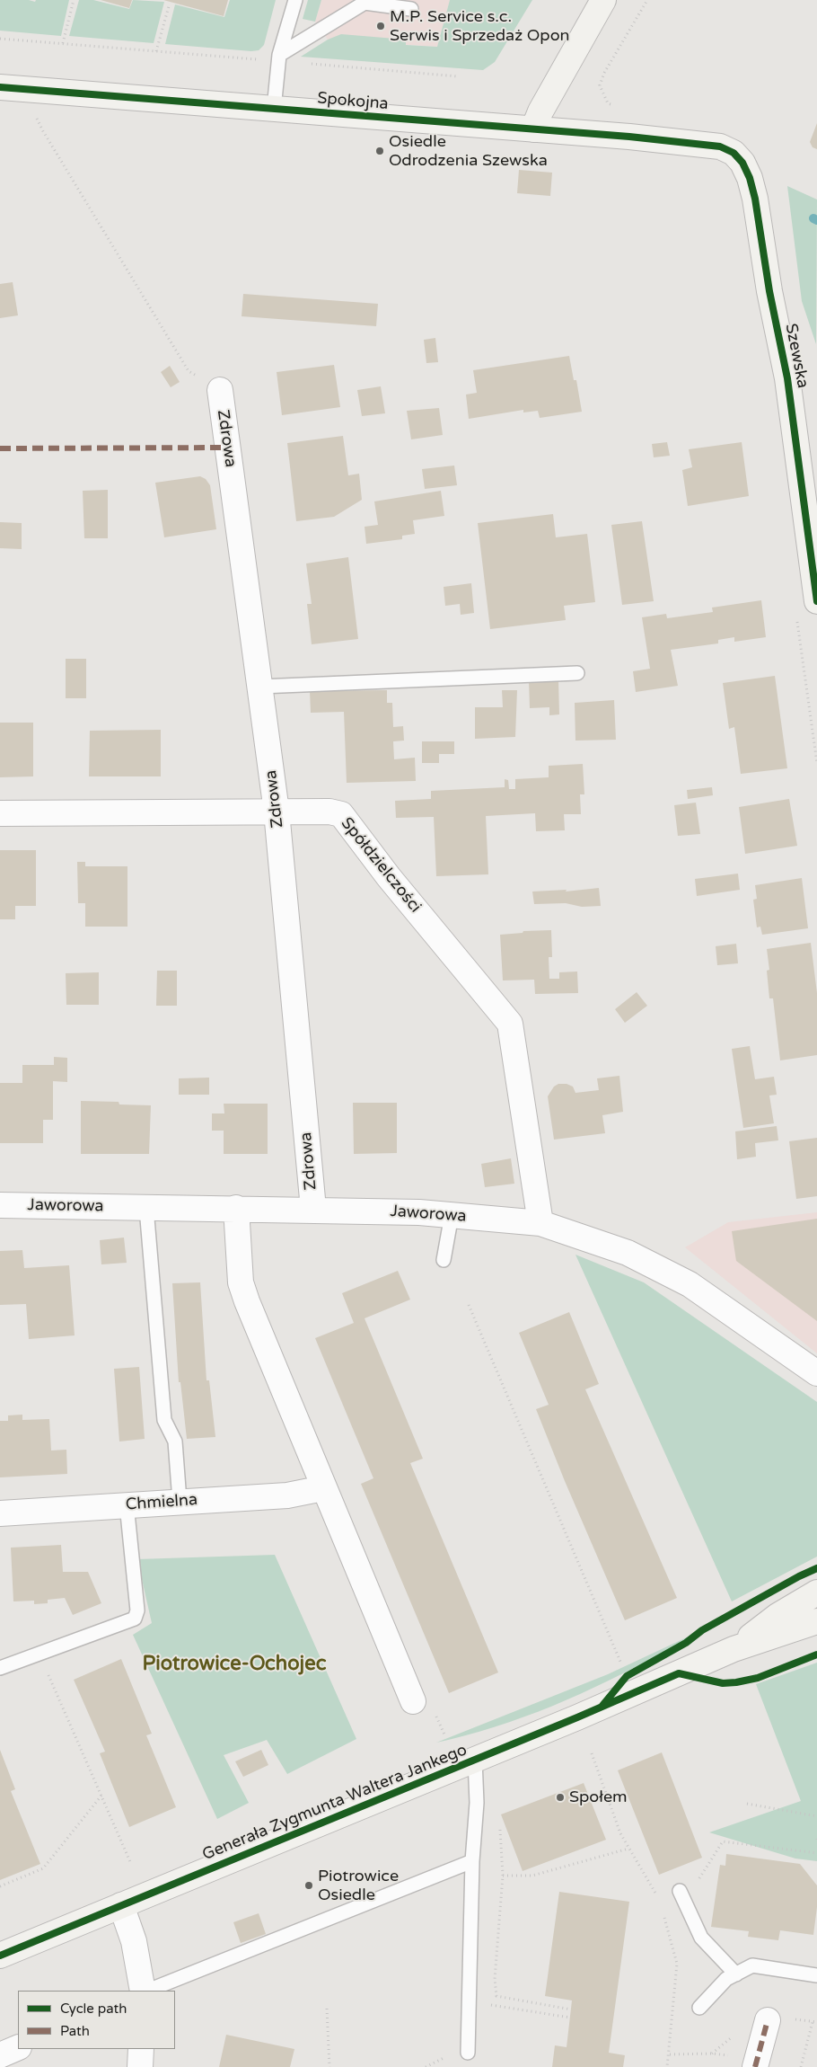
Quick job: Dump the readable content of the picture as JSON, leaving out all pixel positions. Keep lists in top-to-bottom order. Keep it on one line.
{"streets":{"street":["Spokojna","Szewska","Zdrowa","Spółdzielczości","Jaworowa","Chmielna","Generała Zygmunta Waltera Jankego"]},"crossings":[["Spokojna","Szewska"],["Zdrowa","Spółdzielczości"],["Zdrowa","Jaworowa"],["Spółdzielczości","Jaworowa"]],"districts":["Piotrowice-Ochojec"],"places":["M.P. Service s.c. Serwis i Sprzedaż Opon","Osiedle Odrodzenia Szewska","Społem","Piotrowice Osiedle"],"legend":["Cycle path","Path"]}
